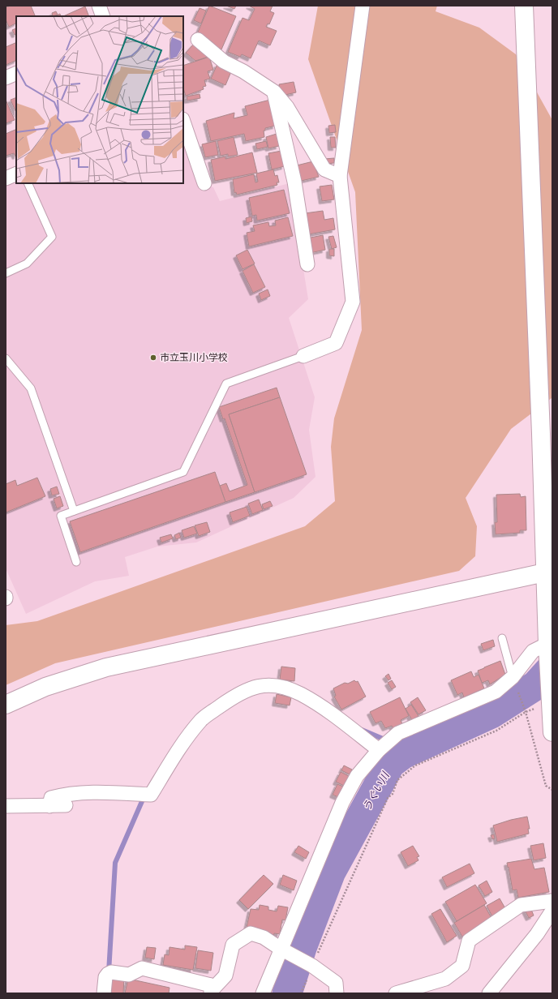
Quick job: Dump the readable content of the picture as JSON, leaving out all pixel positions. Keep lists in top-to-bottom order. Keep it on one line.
{"water":["うぐい川"],"places":["市立玉川小学校"]}
